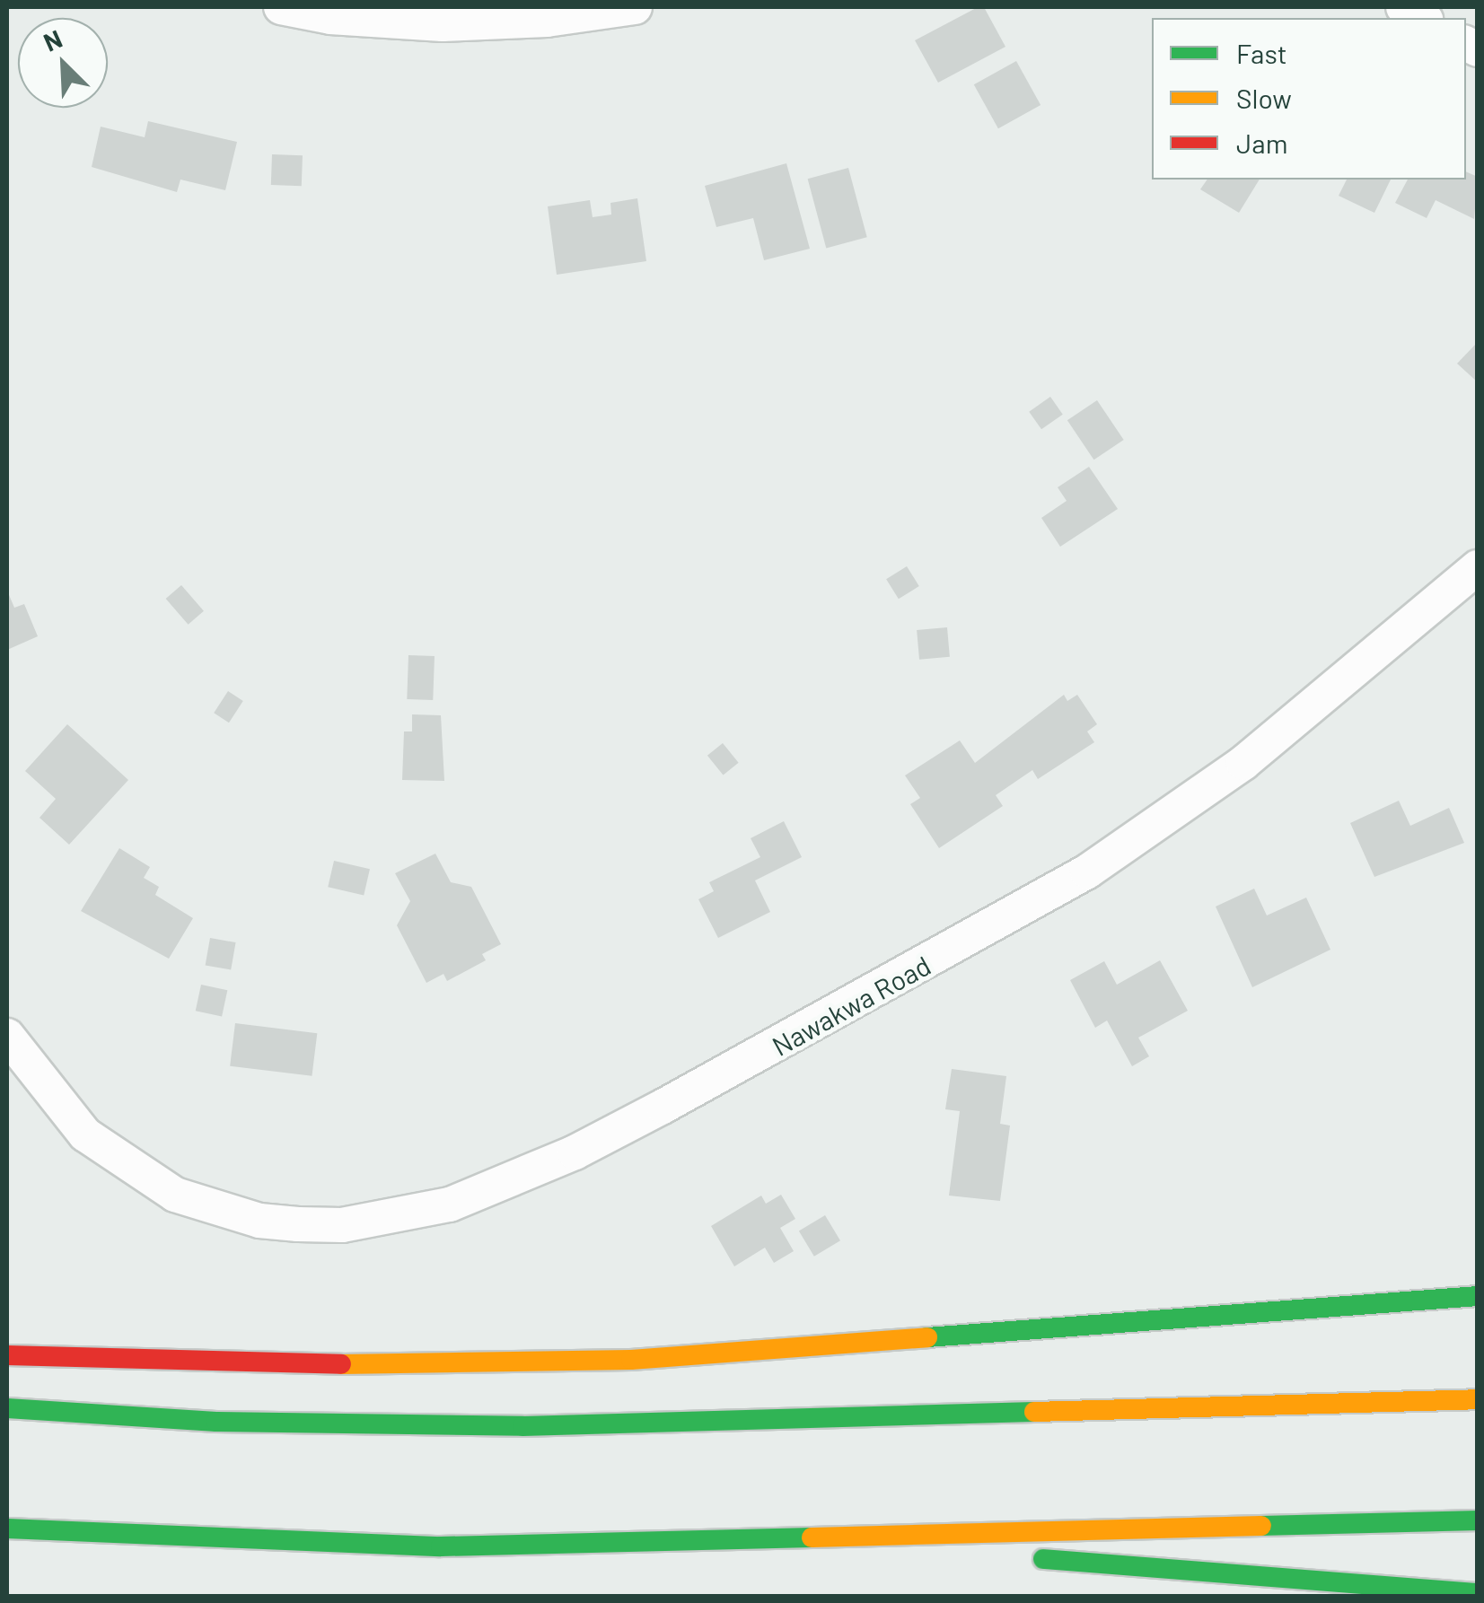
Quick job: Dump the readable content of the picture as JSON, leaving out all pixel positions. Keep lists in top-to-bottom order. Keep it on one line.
{"streets":{"street":["Nawakwa Road"]},"legend":["Fast","Slow","Jam"],"north":"top left"}
